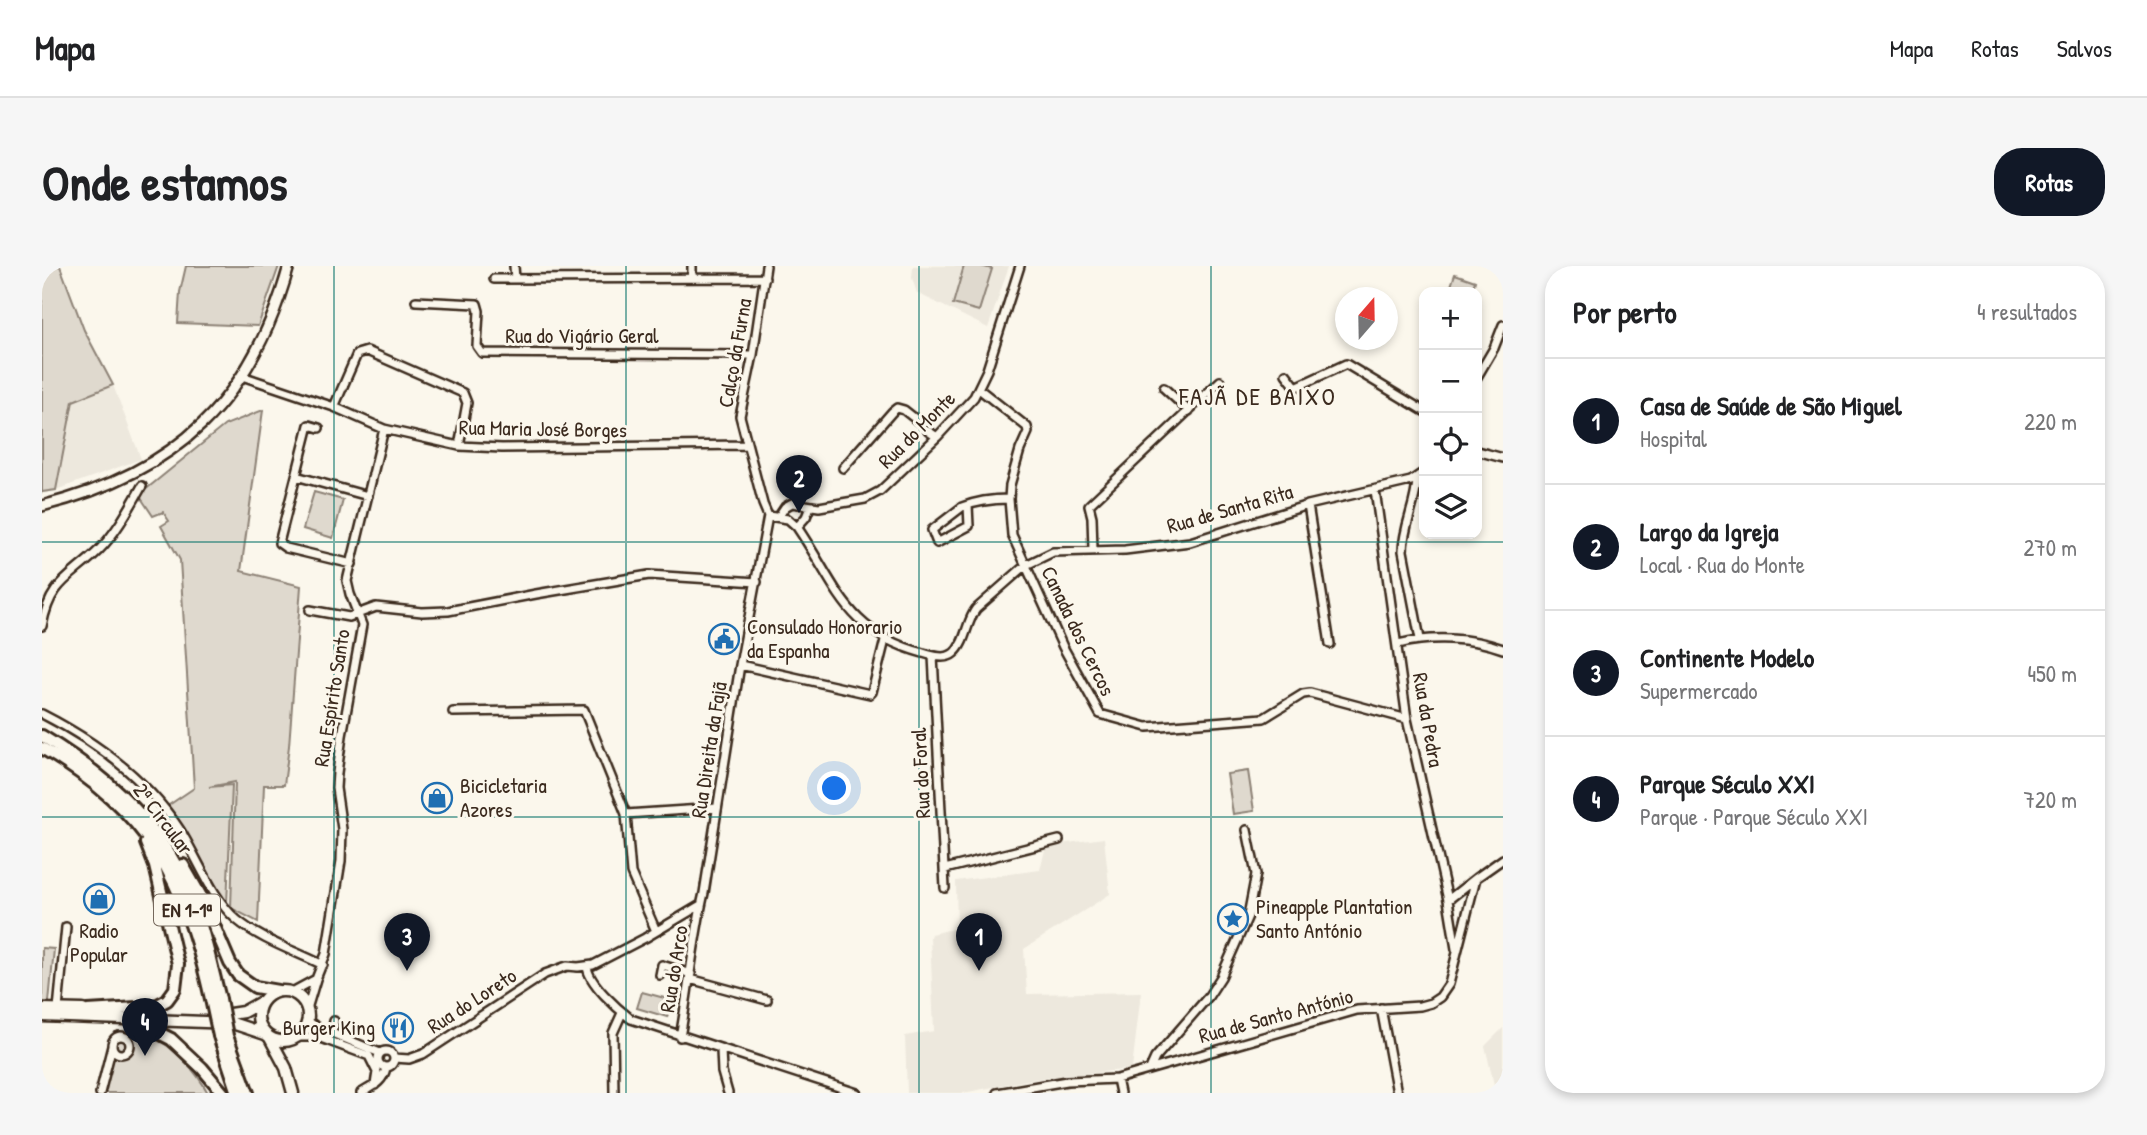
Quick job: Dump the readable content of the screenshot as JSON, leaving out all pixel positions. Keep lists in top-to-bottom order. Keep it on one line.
{"streets":{"highway":["2ª Circular","EN 1-1ª"],"street":["Rua do Vigário Geral","Calço da Furna","Rua Maria José Borges","Rua do Monte","Rua de Santa Rita","Canada dos Cercos","Rua Espírito Santo","Rua da Pedra","Rua Direita da Fajã","Rua do Foral","Rua do Arco","Rua do Loreto","Rua de Santo António"]},"crossings":[["Rua do Vigário Geral","Calço da Furna"],["Calço da Furna","Rua Maria José Borges"],["Calço da Furna","Rua Direita da Fajã"],["Rua do Monte","Canada dos Cercos"],["Rua de Santa Rita","Canada dos Cercos"],["Rua de Santa Rita","Rua da Pedra"],["Rua de Santa Rita","Rua do Foral"],["Canada dos Cercos","Rua da Pedra"],["Rua Espírito Santo","Rua Direita da Fajã"],["Rua da Pedra","Rua de Santo António"],["Rua Direita da Fajã","Rua do Arco"],["2ª Circular","EN 1-1ª"]],"districts":["FAJÃ DE BAIXO"],"places":{"public building":["Consulado Honorario da Espanha"],"shop":["Bicicletaria Azores","Radio Popular"],"place":["Pineapple Plantation Santo António"],"restaurant":["Burger King"]},"north":"top","page":{"header":"Mapa","nav":["Mapa","Rotas","Salvos"],"buttons":"Rotas","title":"Onde estamos","heading":["Por perto","4 resultados"],"map_buttons":["+","−"],"list":[{"mark":"1","name":"Casa de Saúde de São Miguel","note":"Hospital","value":"220 m"},{"mark":"2","name":"Largo da Igreja","note":"Local · Rua do Monte","value":"270 m"},{"mark":"3","name":"Continente Modelo","note":"Supermercado","value":"450 m"},{"mark":"4","name":"Parque Século XXI","note":"Parque · Parque Século XXI","value":"720 m"}],"pins":["2","1","3","4"]}}
